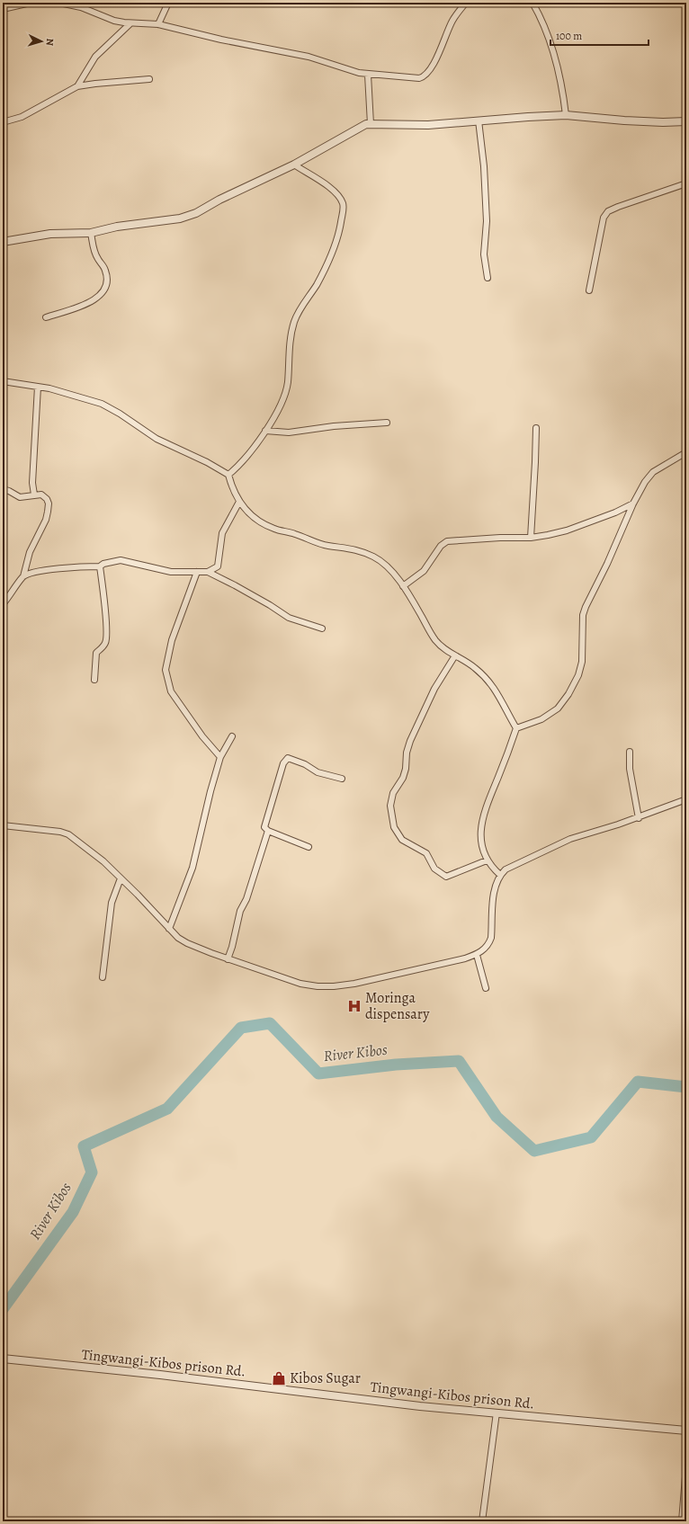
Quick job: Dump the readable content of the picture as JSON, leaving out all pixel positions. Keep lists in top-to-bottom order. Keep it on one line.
{"streets":{"street":["Tingwangi-Kibos prison Rd."]},"water":["River Kibos"],"places":{"hospital":["Moringa dispensary"],"shop":["Kibos Sugar"]},"scale_bar":"100 m","north":"right"}
